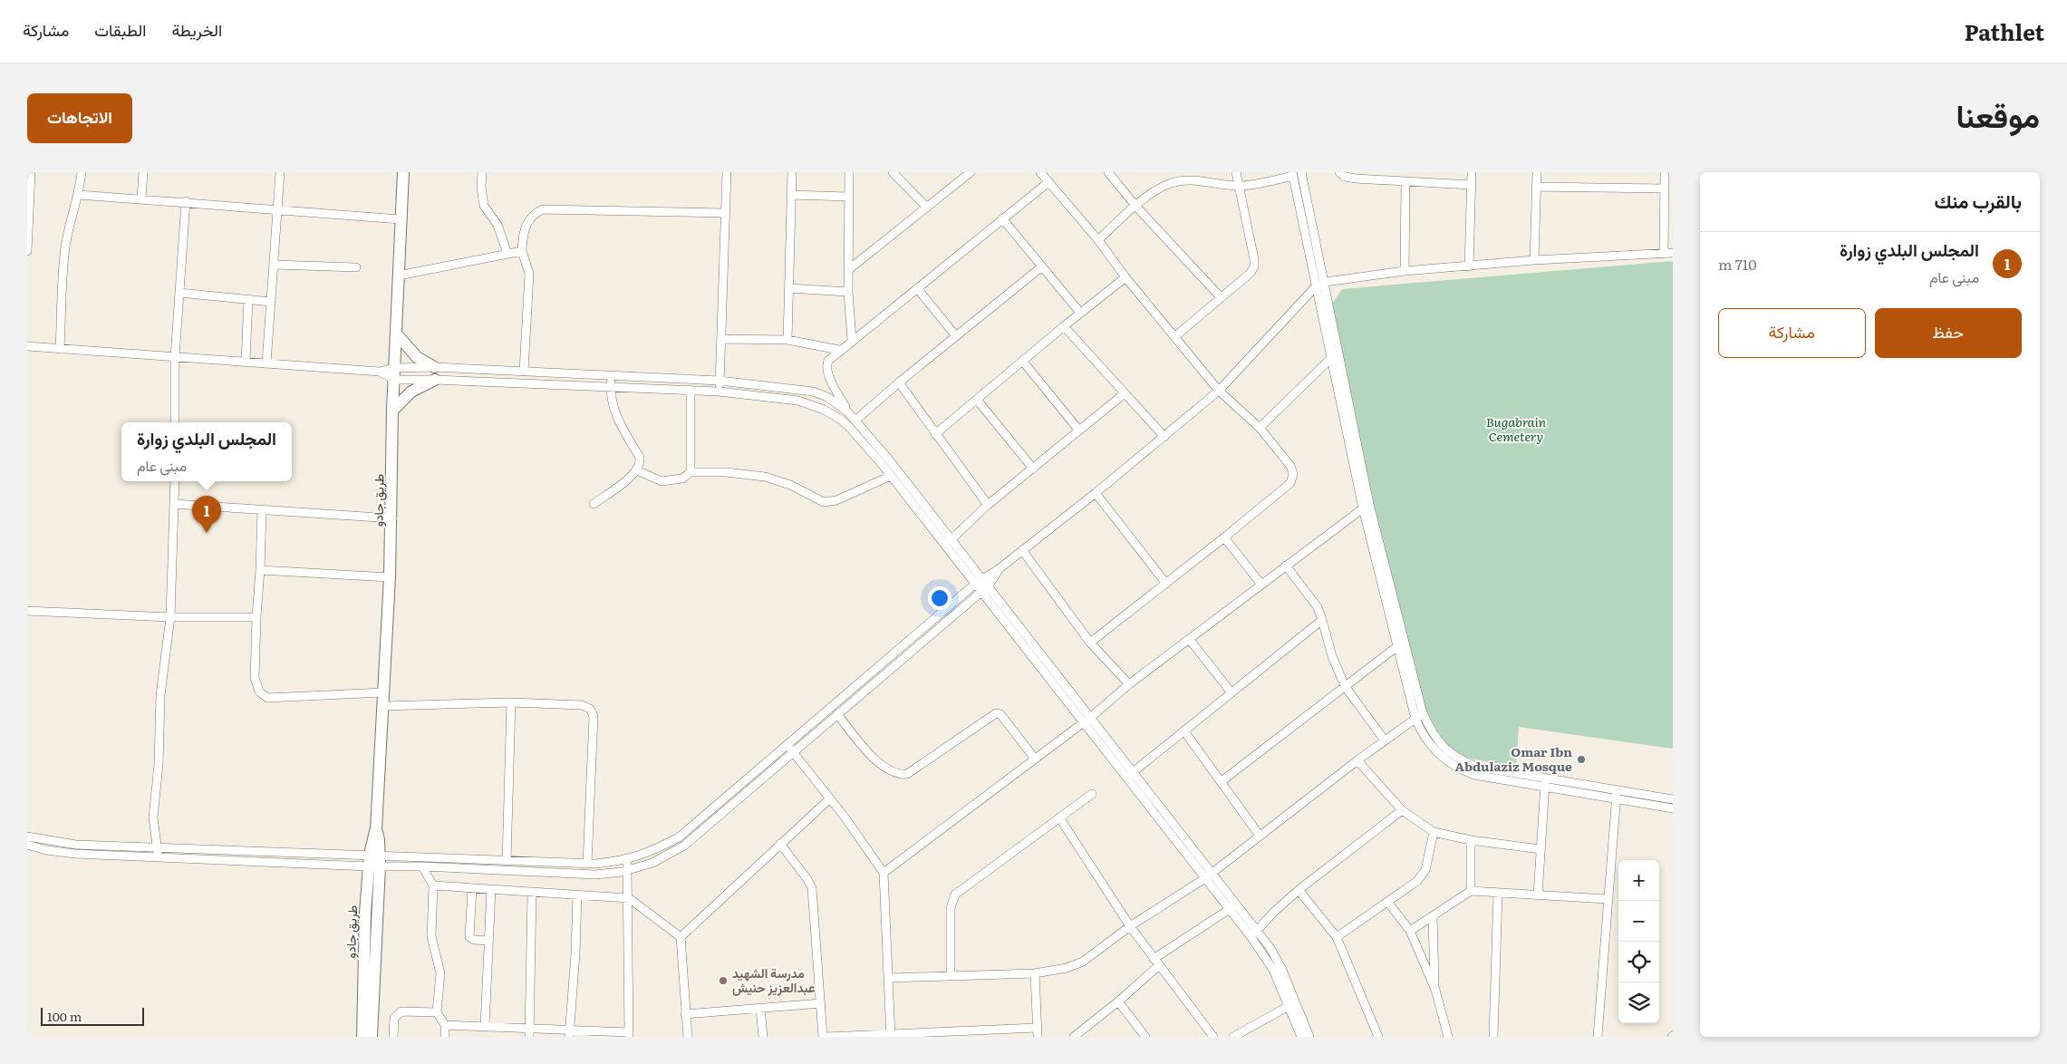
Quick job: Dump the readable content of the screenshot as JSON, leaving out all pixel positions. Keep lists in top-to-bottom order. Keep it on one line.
{"streets":{"highway":["طريق جادو"]},"parks":["Bugabrain Cemetery"],"places":["Omar Ibn Abdulaziz Mosque","مدرسة الشهيد عبدالعزيز حنيش"],"scale_bar":"100 m","page":{"header":"Pathlet","nav":["الخريطة","الطبقات","مشاركة"],"title":"موقعنا","buttons":["الاتجاهات",["حفظ","مشاركة"]],"heading":"بالقرب منك","list":[{"mark":"1","name":"المجلس البلدي زوارة","note":"مبنى عام","value":"710 m"}],"popup":["المجلس البلدي زوارة","مبنى عام"],"pins":"1","map_buttons":["+","−"],"scale":"100 m"}}
